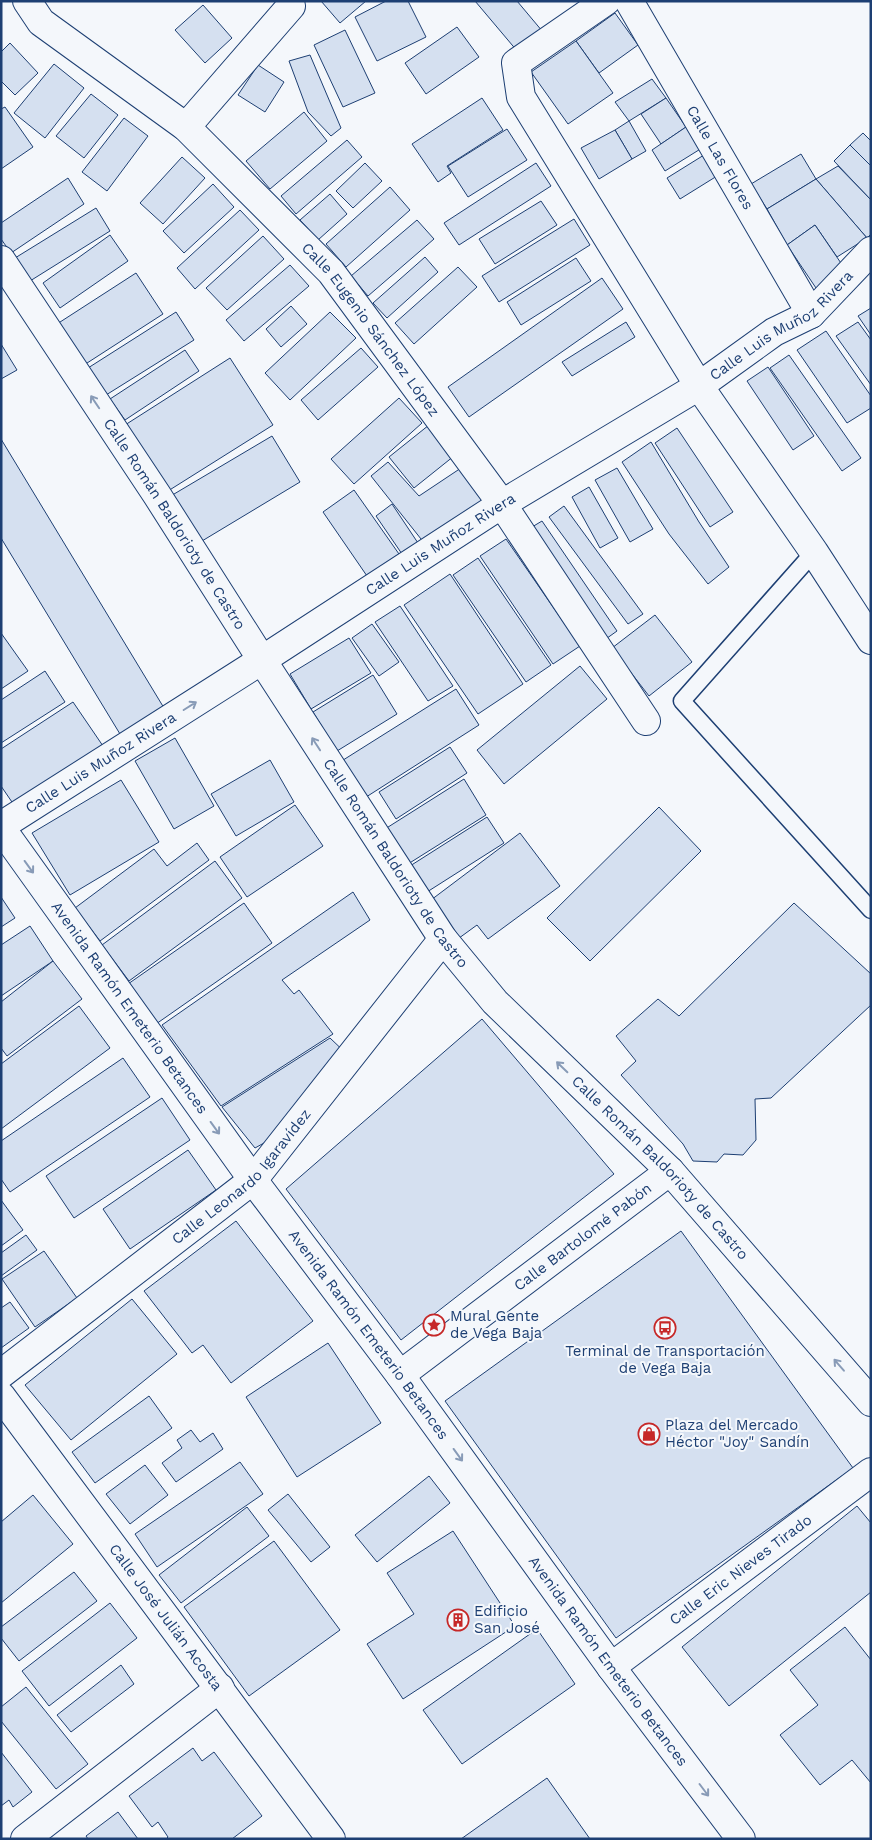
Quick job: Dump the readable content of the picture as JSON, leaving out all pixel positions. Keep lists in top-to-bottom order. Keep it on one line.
{"streets":{"street":["Calle Las Flores","Calle Luis Muñoz Rivera","Calle Eugenio Sánchez López","Calle Román Baldorioty de Castro","Avenida Ramón Emeterio Betances","Calle Leonardo Igaravídez","Calle Bartolomé Pabón","Calle Eric Nieves Tirado","Calle José Julián Acosta"]},"crossings":[["Calle Las Flores","Calle Luis Muñoz Rivera"],["Calle Luis Muñoz Rivera","Calle Eugenio Sánchez López"],["Calle Luis Muñoz Rivera","Calle Román Baldorioty de Castro"],["Calle Luis Muñoz Rivera","Avenida Ramón Emeterio Betances"],["Calle Román Baldorioty de Castro","Calle Leonardo Igaravídez"],["Calle Román Baldorioty de Castro","Calle Bartolomé Pabón"],["Avenida Ramón Emeterio Betances","Calle Leonardo Igaravídez"],["Avenida Ramón Emeterio Betances","Calle Bartolomé Pabón"],["Avenida Ramón Emeterio Betances","Calle Eric Nieves Tirado"]],"one_way":["Calle Román Baldorioty de Castro","Avenida Ramón Emeterio Betances"],"places":{"place":["Mural Gente de Vega Baja"],"bus stop":["Terminal de Transportación de Vega Baja"],"shop":["Plaza del Mercado Héctor \"Joy\" Sandín"],"building":["Edificio San José"]}}
